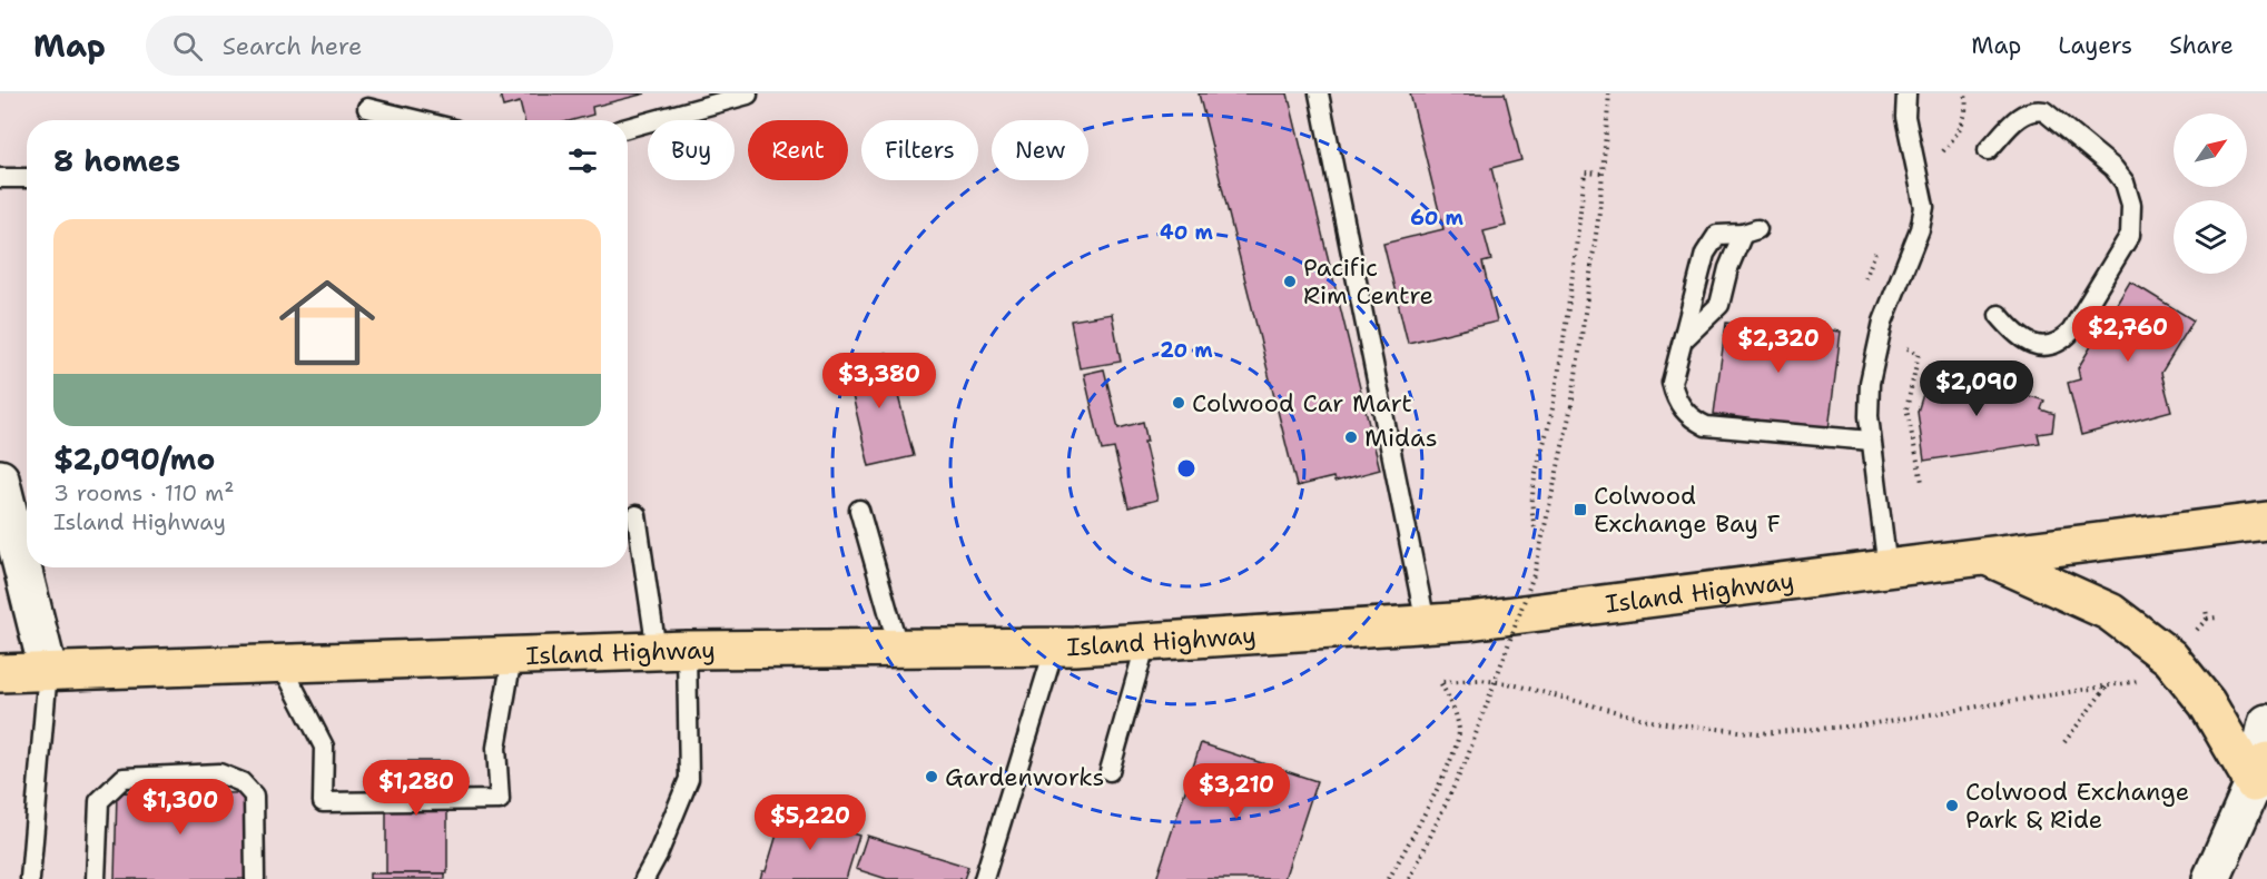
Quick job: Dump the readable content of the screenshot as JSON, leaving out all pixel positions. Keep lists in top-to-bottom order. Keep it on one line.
{"streets":{"main road":["Island Highway"]},"places":{"other":["Pacific Rim Centre","Colwood Car Mart","Midas","Gardenworks","Colwood Exchange Park & Ride"],"transit":["Colwood Exchange Bay F"]},"north":"top right","page":{"header":"Map","search":"Search here","nav":["Map","Layers","Share"],"chip":["Buy","Rent","Filters","New"],"heading":"8 homes","list":[{"name":"$2,090/mo","note":"3 rooms · 110 m² · Island Highway"}],"price":["$2,760","$2,320","$3,380","$2,090","$1,280","$3,210","$1,300","$5,220"]},"rings":["60 m","40 m","20 m"]}
